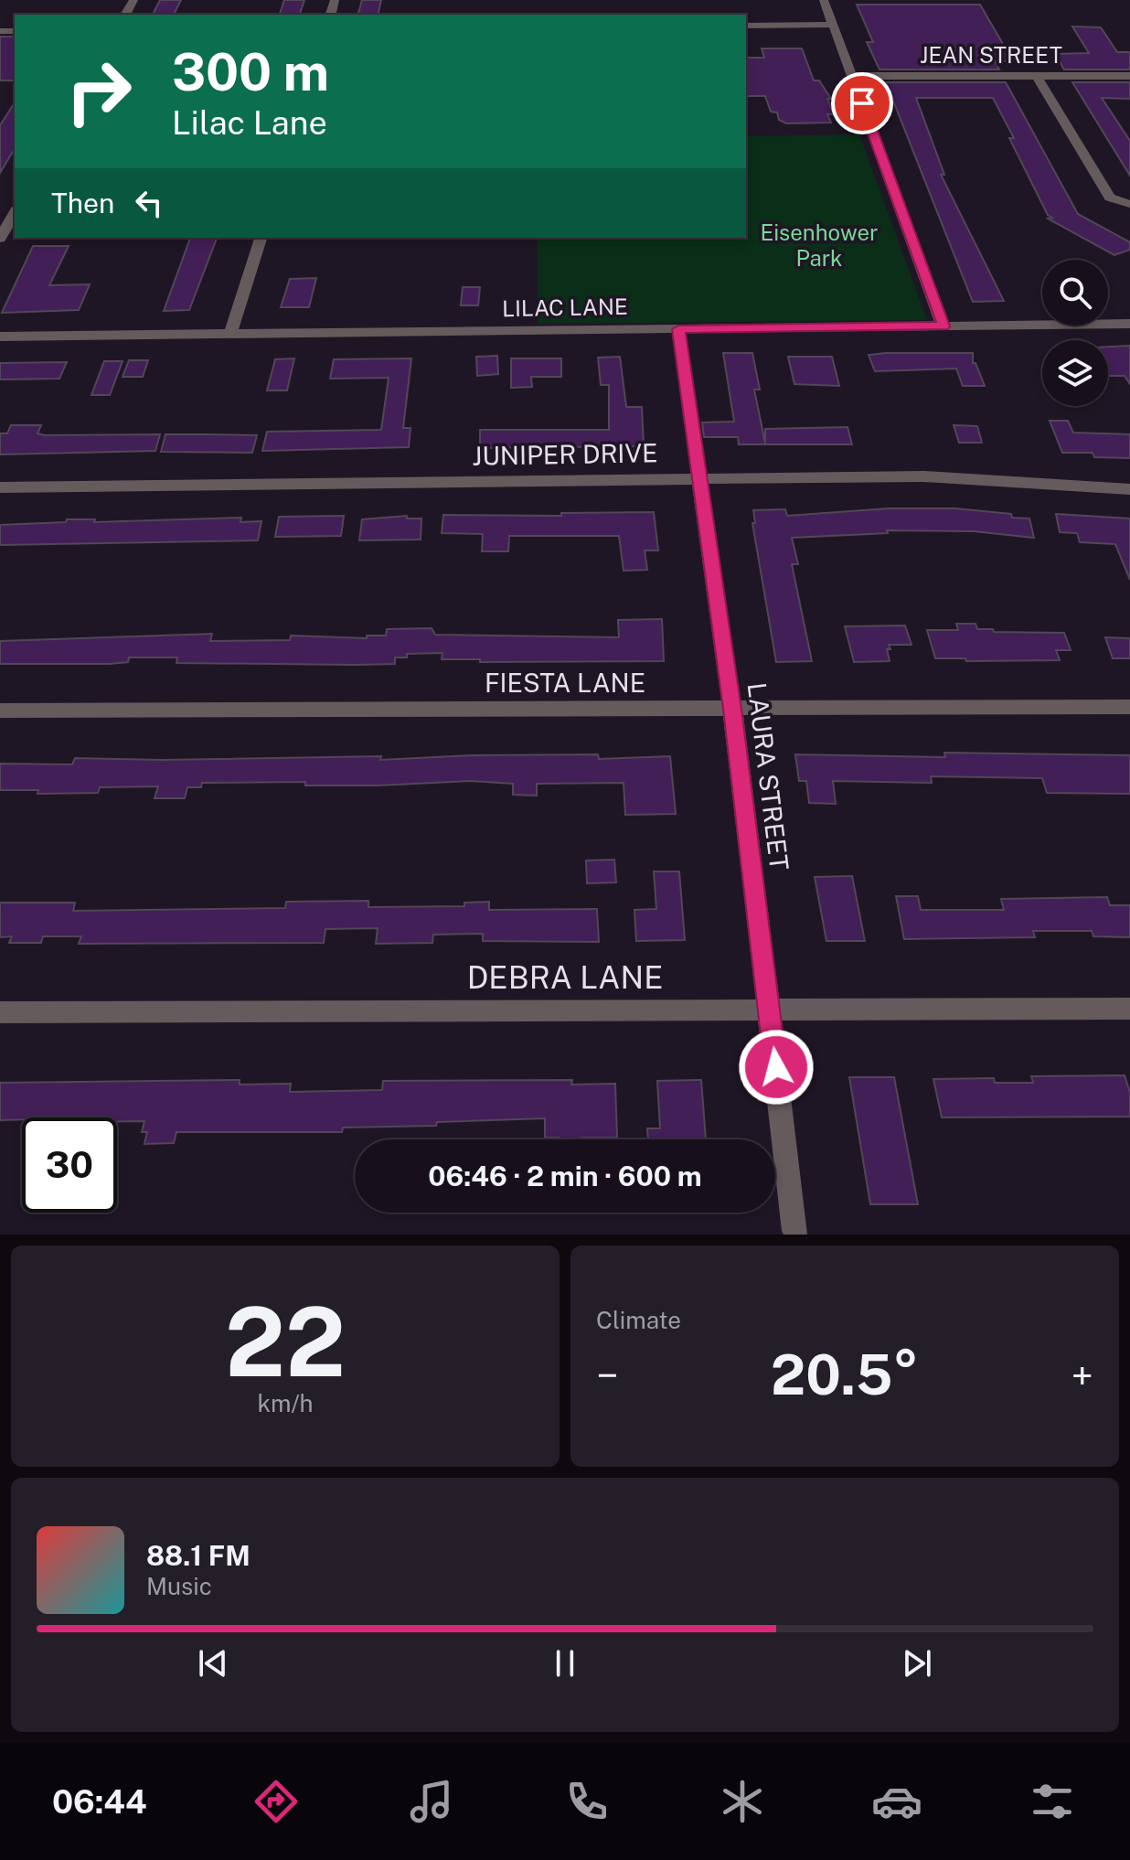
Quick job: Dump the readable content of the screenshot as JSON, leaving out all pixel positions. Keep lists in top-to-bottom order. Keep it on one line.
{"streets":{"street":["JEAN STREET","LILAC LANE","JUNIPER DRIVE","FIESTA LANE","LAURA STREET","DEBRA LANE"]},"crossings":[["LILAC LANE","LAURA STREET"],["JUNIPER DRIVE","LAURA STREET"],["FIESTA LANE","LAURA STREET"],["LAURA STREET","DEBRA LANE"]],"parks":["Eisenhower Park"],"page":{"turn":["300 m","Lilac Lane"],"then":"Then","limit":"30","trip":"06:46 · 2 min · 600 m","tile":[["22","km/h"],"Climate"],"heat":["−","20.5°","+"],"song":["88.1 FM","Music"],"tabs":"06:44"}}
